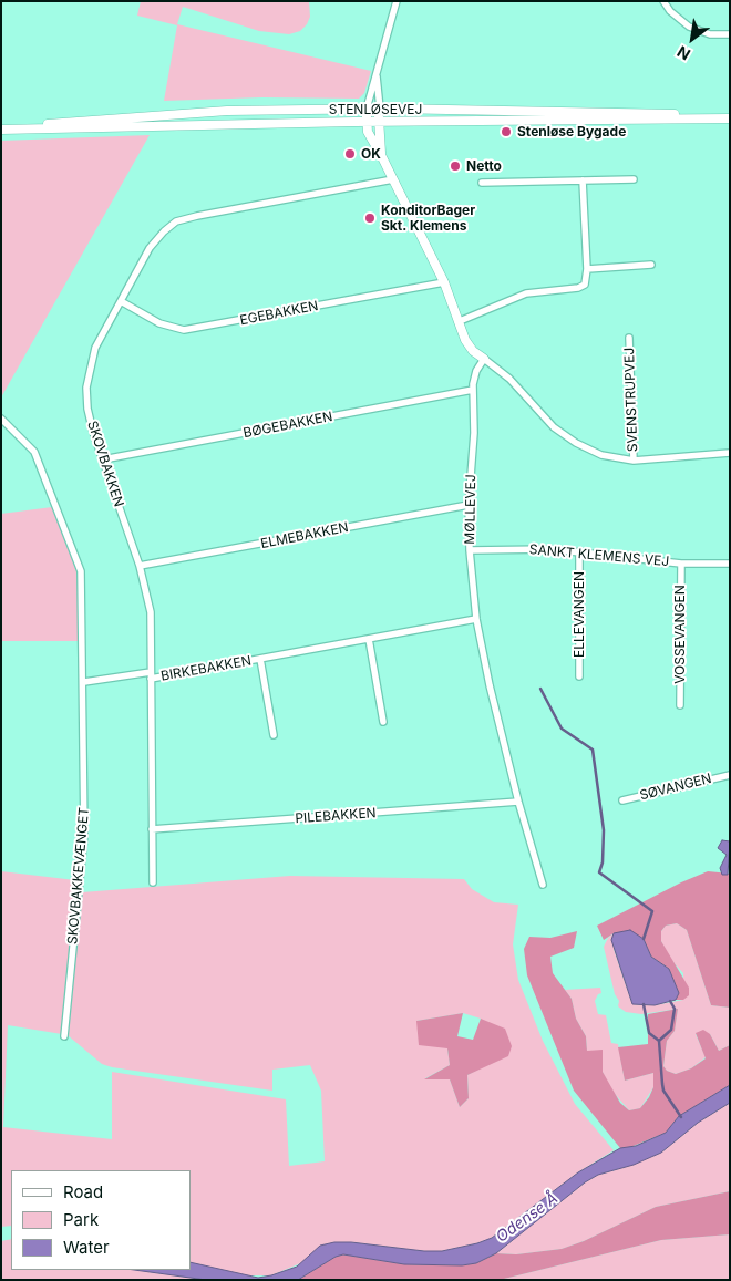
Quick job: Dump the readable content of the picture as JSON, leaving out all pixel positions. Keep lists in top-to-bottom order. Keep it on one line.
{"streets":{"street":["STENLØSEVEJ","EGEBAKKEN","SVENSTRUPVEJ","BØGEBAKKEN","SKOVBAKKEN","MØLLEVEJ","ELMEBAKKEN","SANKT KLEMENS VEJ","ELLEVANGEN","VOSSEVANGEN","BIRKEBAKKEN","SØVANGEN","PILEBAKKEN","SKOVBAKKEVÆNGET"]},"crossings":[["EGEBAKKEN","SKOVBAKKEN"],["SVENSTRUPVEJ","MØLLEVEJ"],["BØGEBAKKEN","SKOVBAKKEN"],["BØGEBAKKEN","MØLLEVEJ"],["SKOVBAKKEN","ELMEBAKKEN"],["SKOVBAKKEN","BIRKEBAKKEN"],["SKOVBAKKEN","PILEBAKKEN"],["MØLLEVEJ","ELMEBAKKEN"],["MØLLEVEJ","SANKT KLEMENS VEJ"],["MØLLEVEJ","BIRKEBAKKEN"],["MØLLEVEJ","PILEBAKKEN"],["SANKT KLEMENS VEJ","ELLEVANGEN"],["SANKT KLEMENS VEJ","VOSSEVANGEN"]],"water":["Odense Å"],"places":["Stenløse Bygade","OK","Netto","KonditorBager Skt. Klemens"],"legend":["Road","Park","Water"],"north":"bottom left"}
